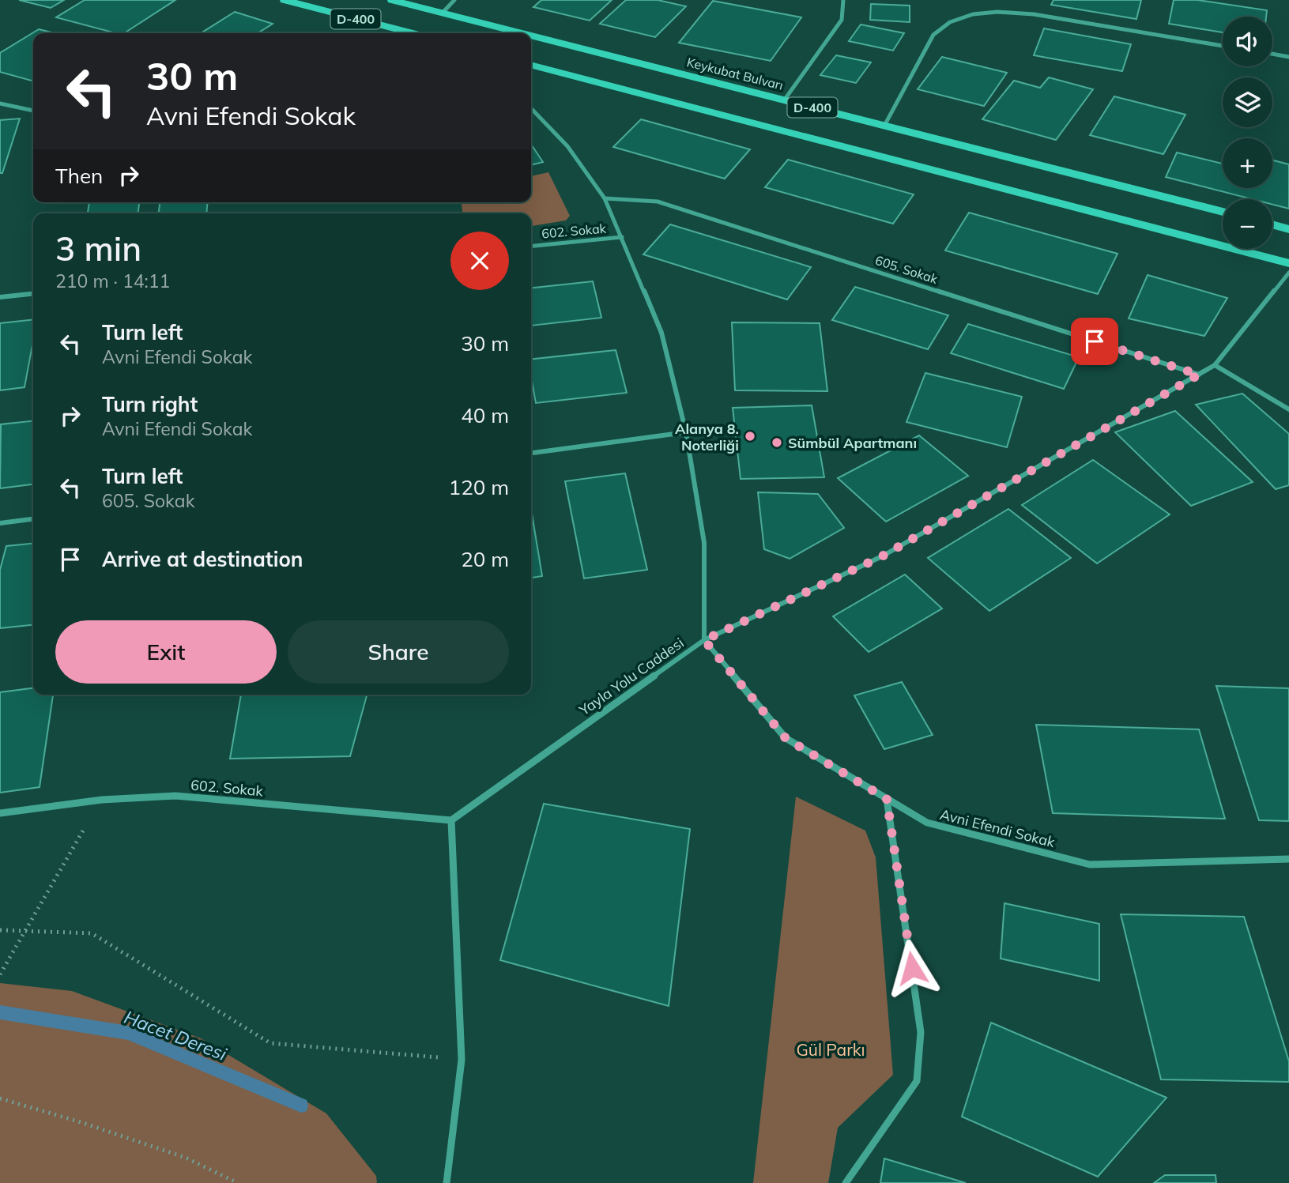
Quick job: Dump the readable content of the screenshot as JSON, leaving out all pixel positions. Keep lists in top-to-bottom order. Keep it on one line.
{"streets":{"highway":["D-400","Keykubat Bulvarı"],"street":["602. Sokak","605. Sokak","Yayla Yolu Caddesi","Avni Efendi Sokak"]},"crossings":[["602. Sokak","Yayla Yolu Caddesi"],["605. Sokak","Yayla Yolu Caddesi"],["Yayla Yolu Caddesi","Avni Efendi Sokak"]],"water":["Hacet Deresi"],"parks":["Gül Parkı"],"places":["Alanya 8. Noterliği","Sümbül Apartmanı"],"page":{"map_buttons":["+","−"],"turn":["30 m","Avni Efendi Sokak"],"then":"Then","heading":["3 min","210 m · 14:11"],"list":[{"name":"Turn left","note":"Avni Efendi Sokak","value":"30 m"},{"name":"Turn right","note":"Avni Efendi Sokak","value":"40 m"},{"name":"Turn left","note":"605. Sokak","value":"120 m"},{"name":"Arrive at destination","value":"20 m"}],"buttons":["Exit","Share"]}}
